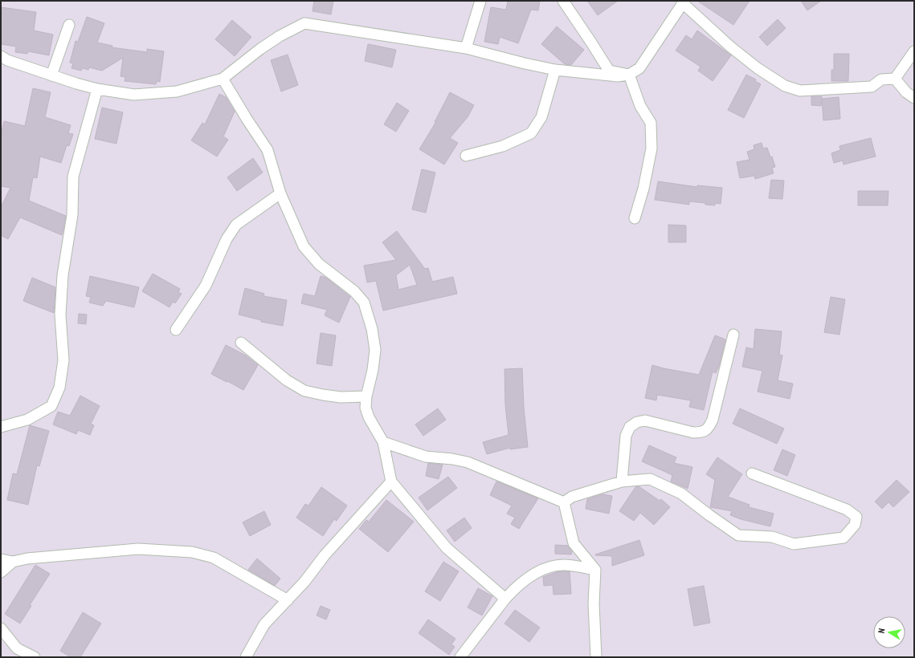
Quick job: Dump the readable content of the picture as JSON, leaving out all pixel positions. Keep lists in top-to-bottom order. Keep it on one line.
{"north":"left"}
